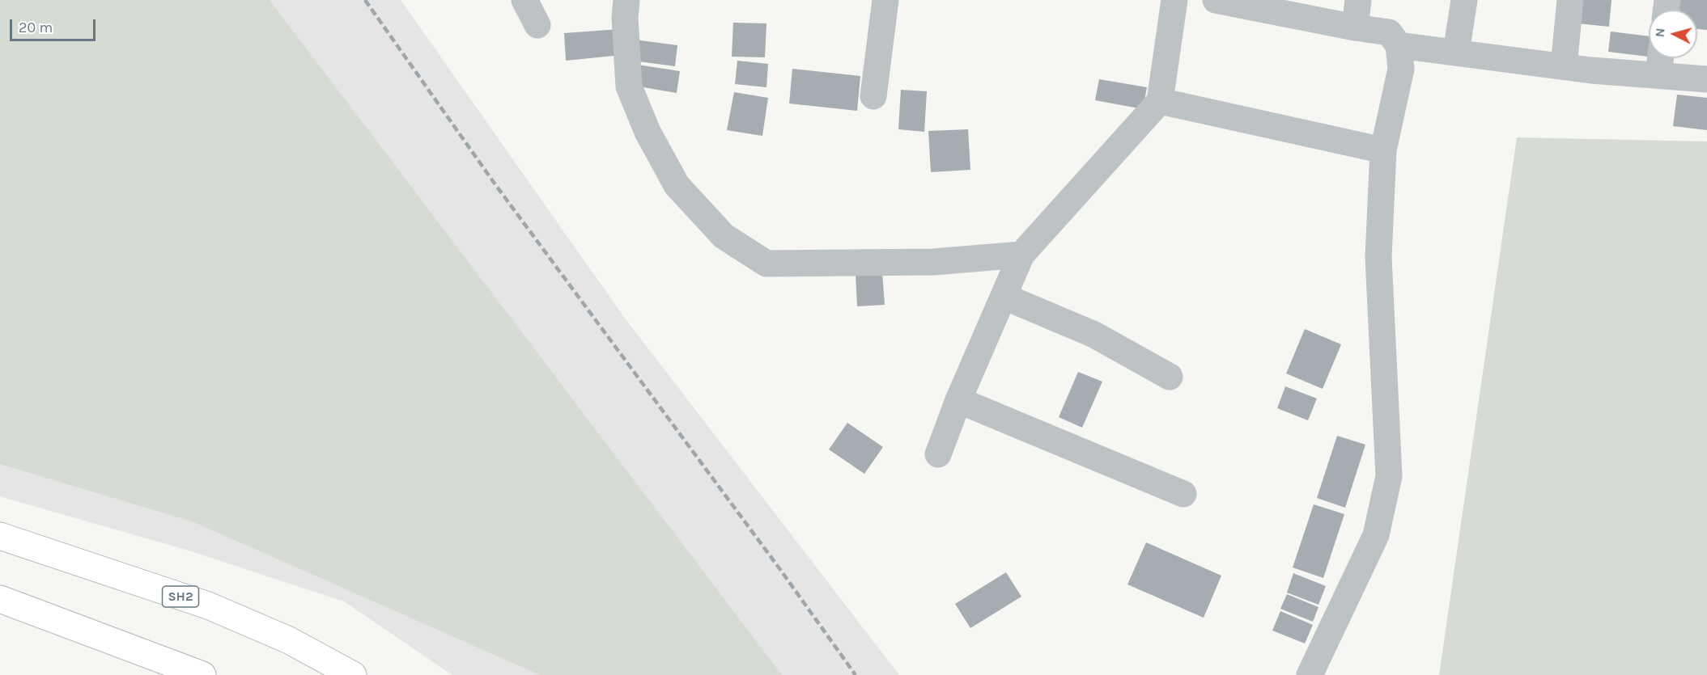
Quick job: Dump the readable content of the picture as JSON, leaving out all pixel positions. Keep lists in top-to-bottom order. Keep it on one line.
{"streets":{"main road":["SH2"]},"scale_bar":"20 m","north":"left"}
